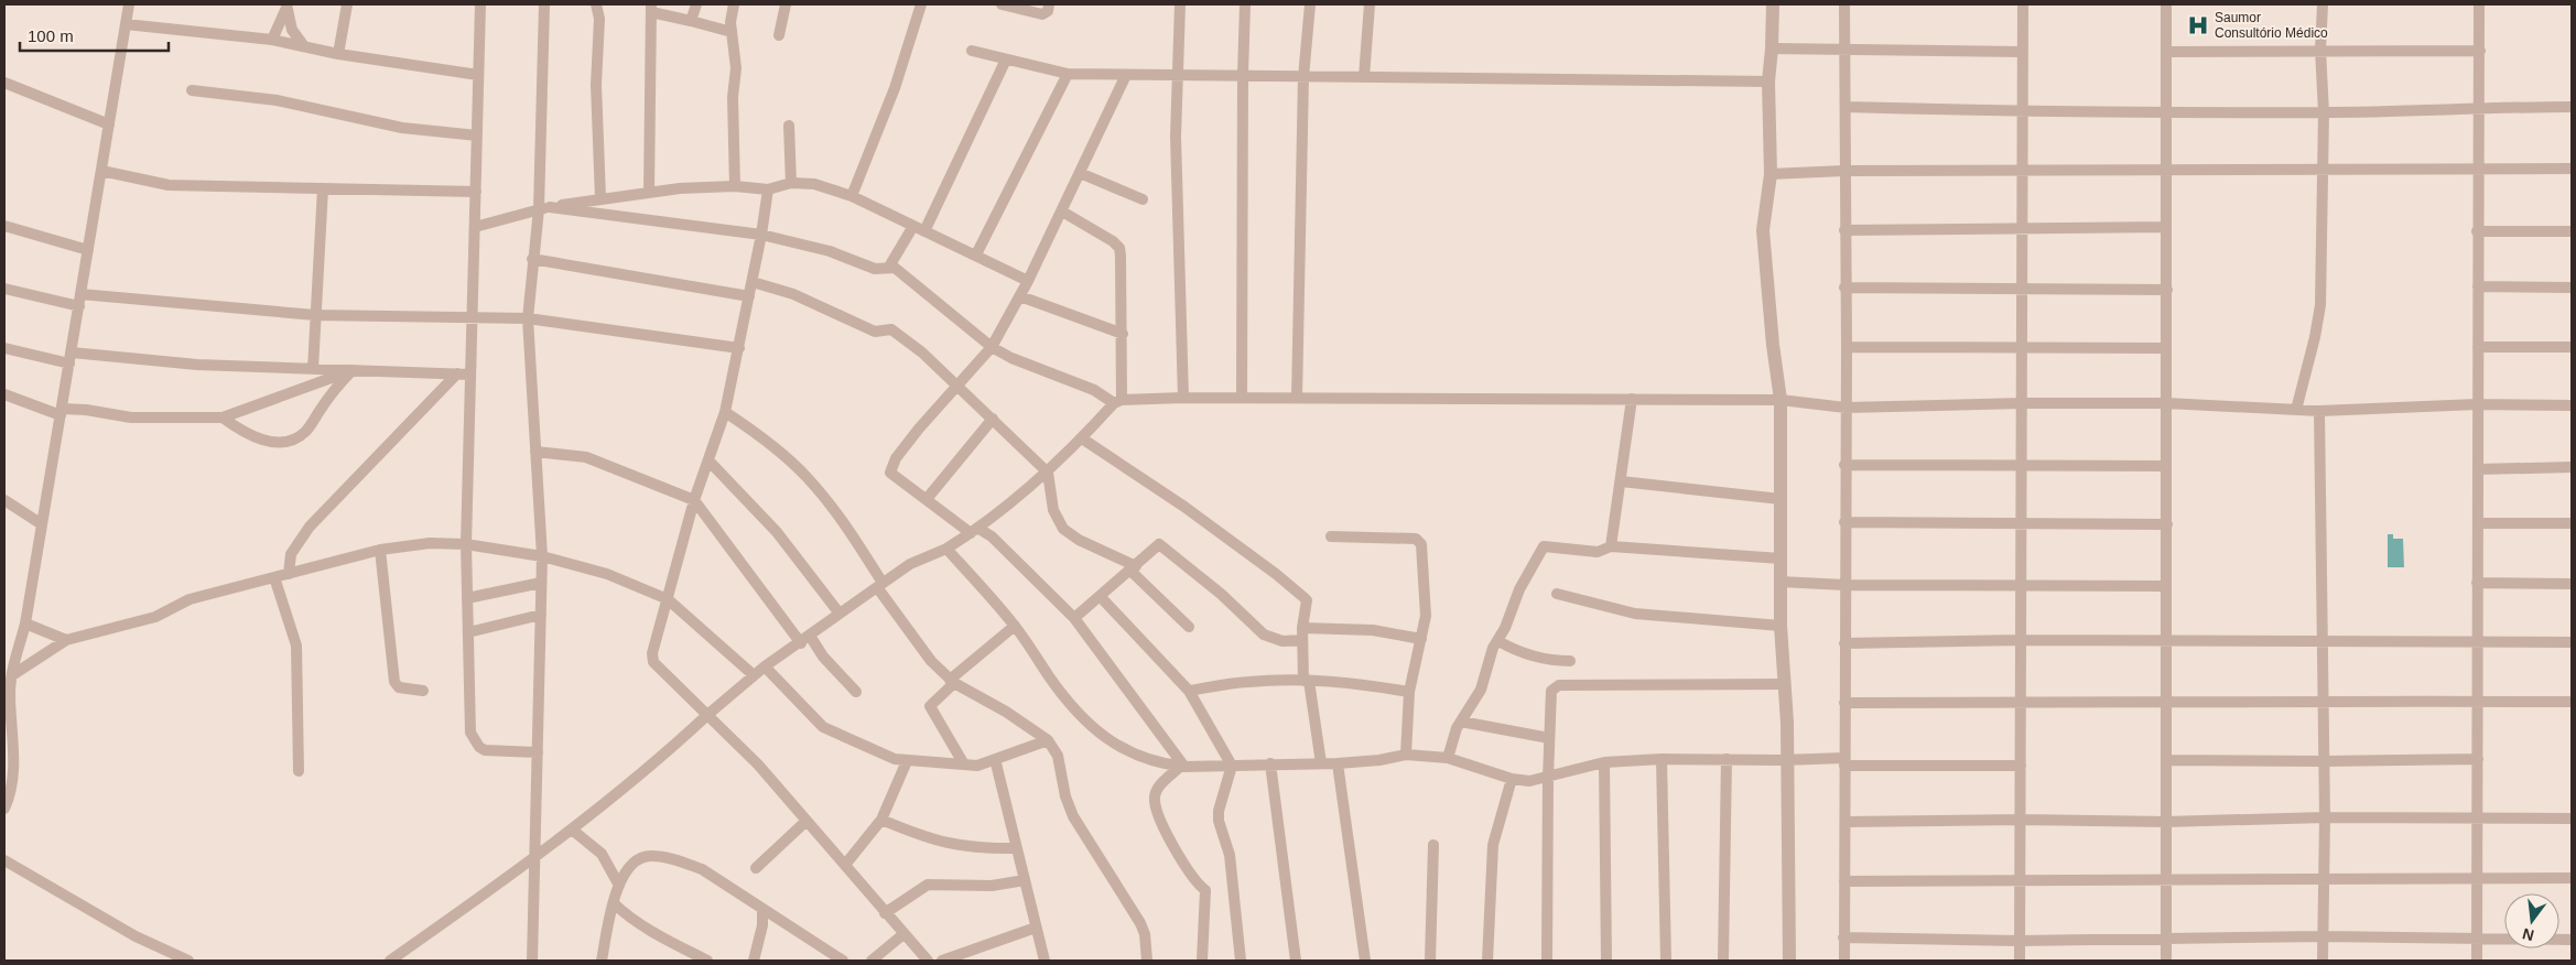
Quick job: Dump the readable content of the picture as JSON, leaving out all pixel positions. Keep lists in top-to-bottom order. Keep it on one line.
{"places":{"hospital":["Saumor Consultório Médico"]},"scale_bar":"100 m","north":"bottom"}
